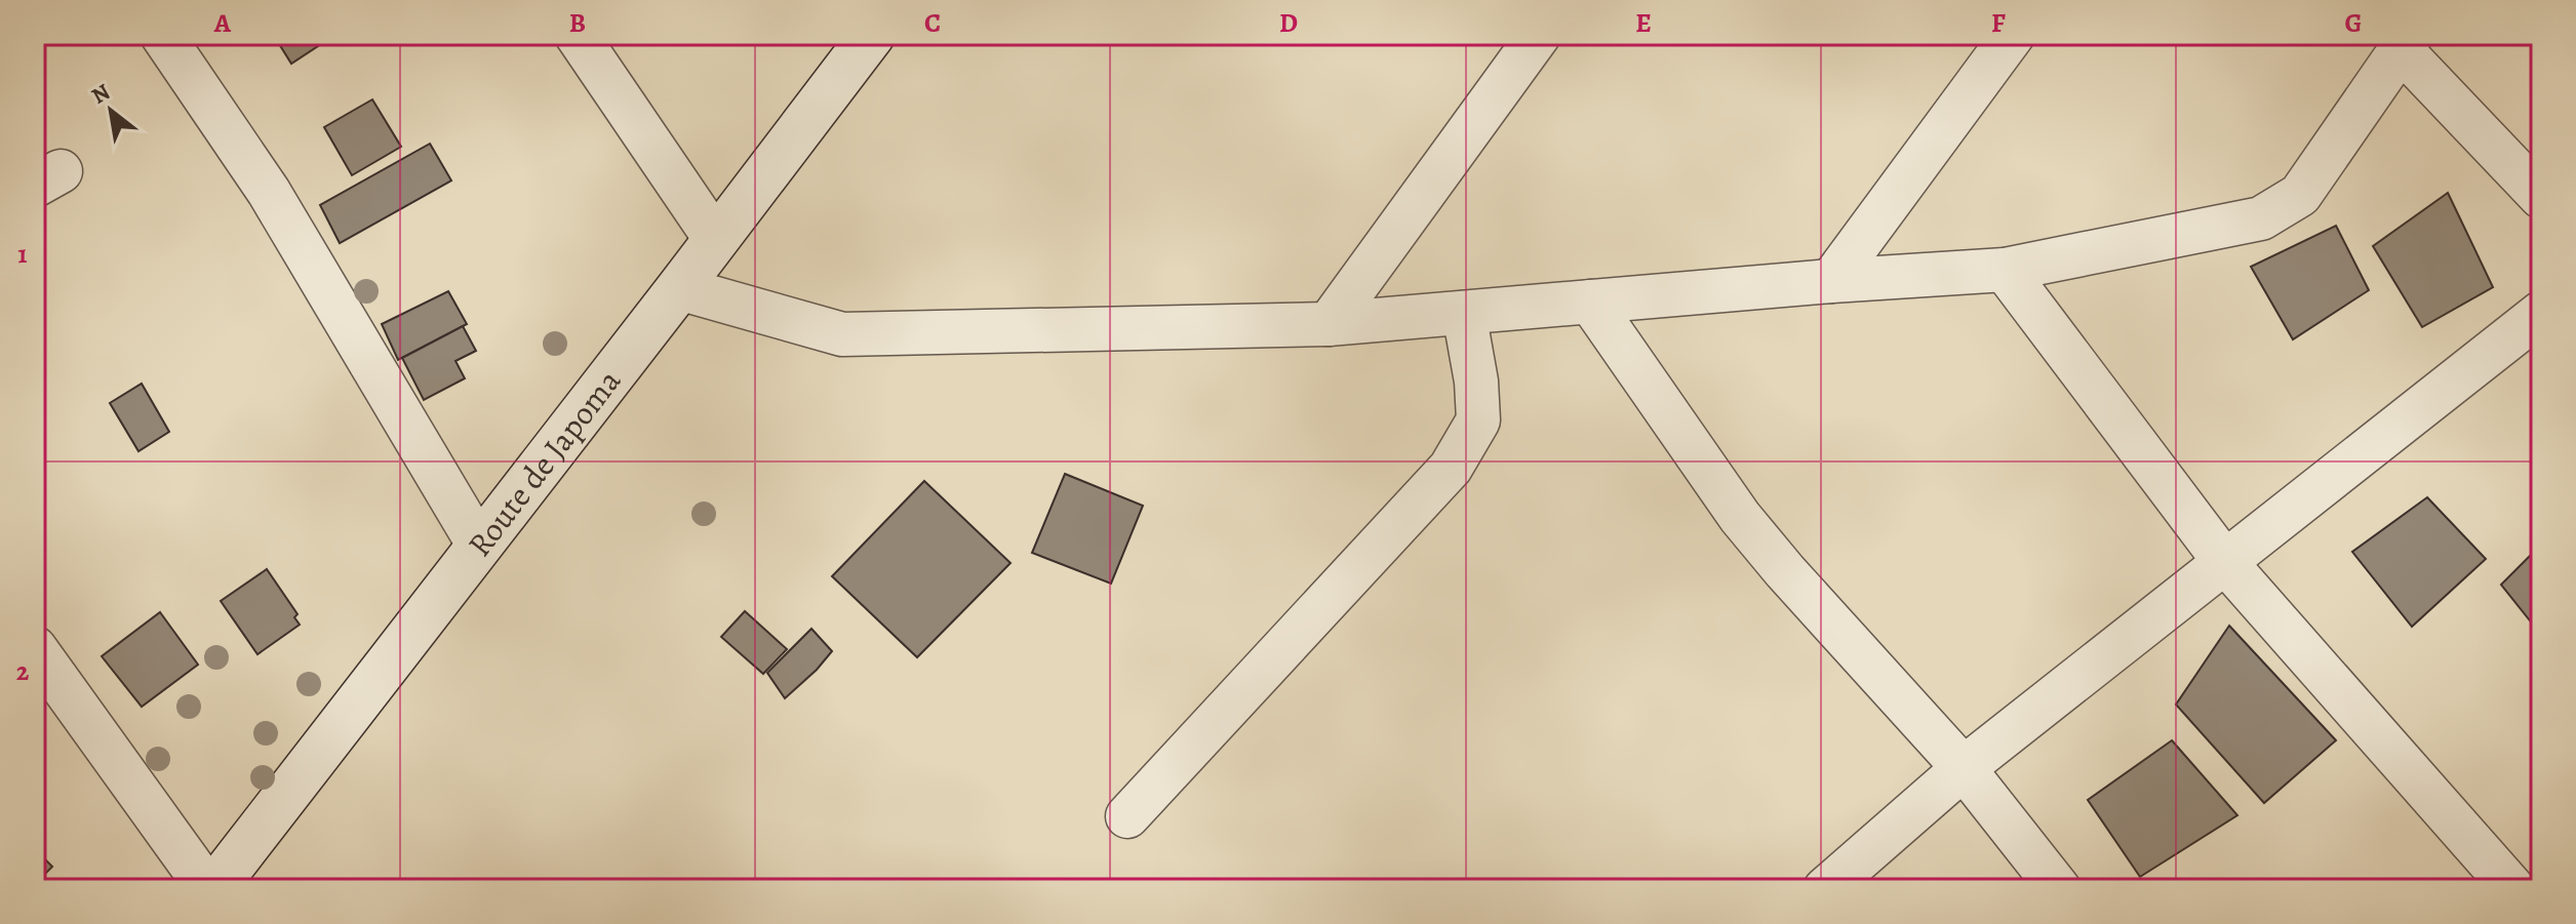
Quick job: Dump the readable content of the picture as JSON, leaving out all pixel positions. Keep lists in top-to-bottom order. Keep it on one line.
{"streets":{"street":["Route de Japoma"]},"north":"top left","grid":{"columns":["A","B","C","D","E","F","G"],"rows":["1","2"]}}
